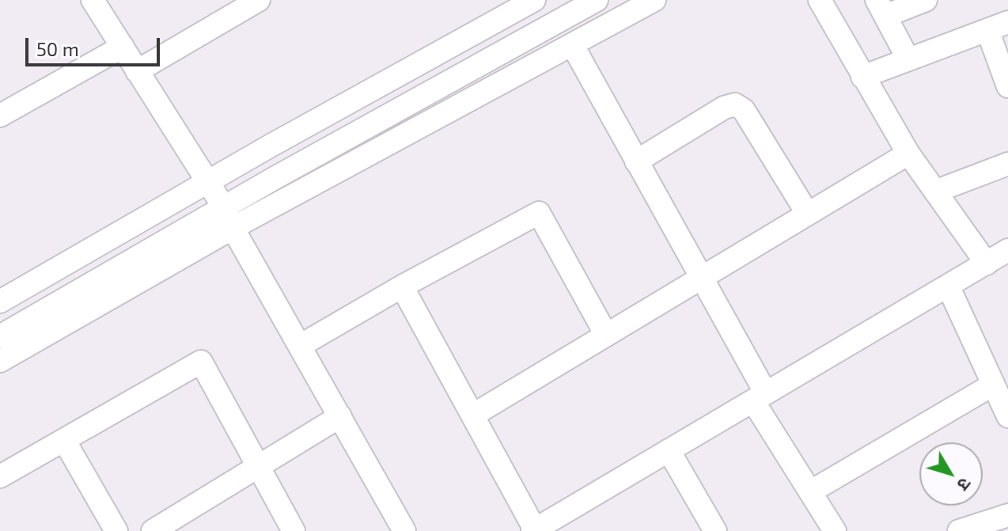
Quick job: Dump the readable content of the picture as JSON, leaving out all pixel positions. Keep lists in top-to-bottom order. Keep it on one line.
{"scale_bar":"50 m","north":"bottom right"}
